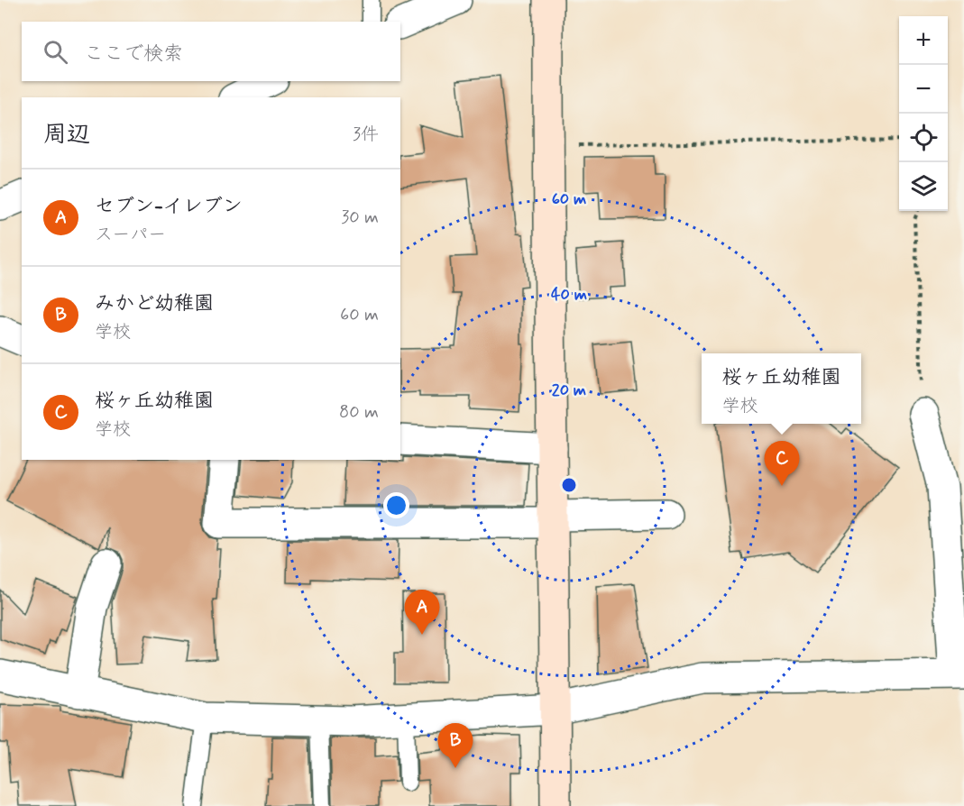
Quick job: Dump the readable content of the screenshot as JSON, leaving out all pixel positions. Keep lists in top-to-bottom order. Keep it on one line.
{"page":{"map_buttons":["+","−"],"search":"ここで検索","heading":["周辺","3件"],"list":[{"mark":"A","name":"セブン-イレブン","note":"スーパー","value":"30 m"},{"mark":"B","name":"みかど幼稚園","note":"学校","value":"60 m"},{"mark":"C","name":"桜ヶ丘幼稚園","note":"学校","value":"80 m"}],"popup":["桜ヶ丘幼稚園","学校"],"pins":["C","A","B"]},"rings":["60 m","40 m","20 m"]}
